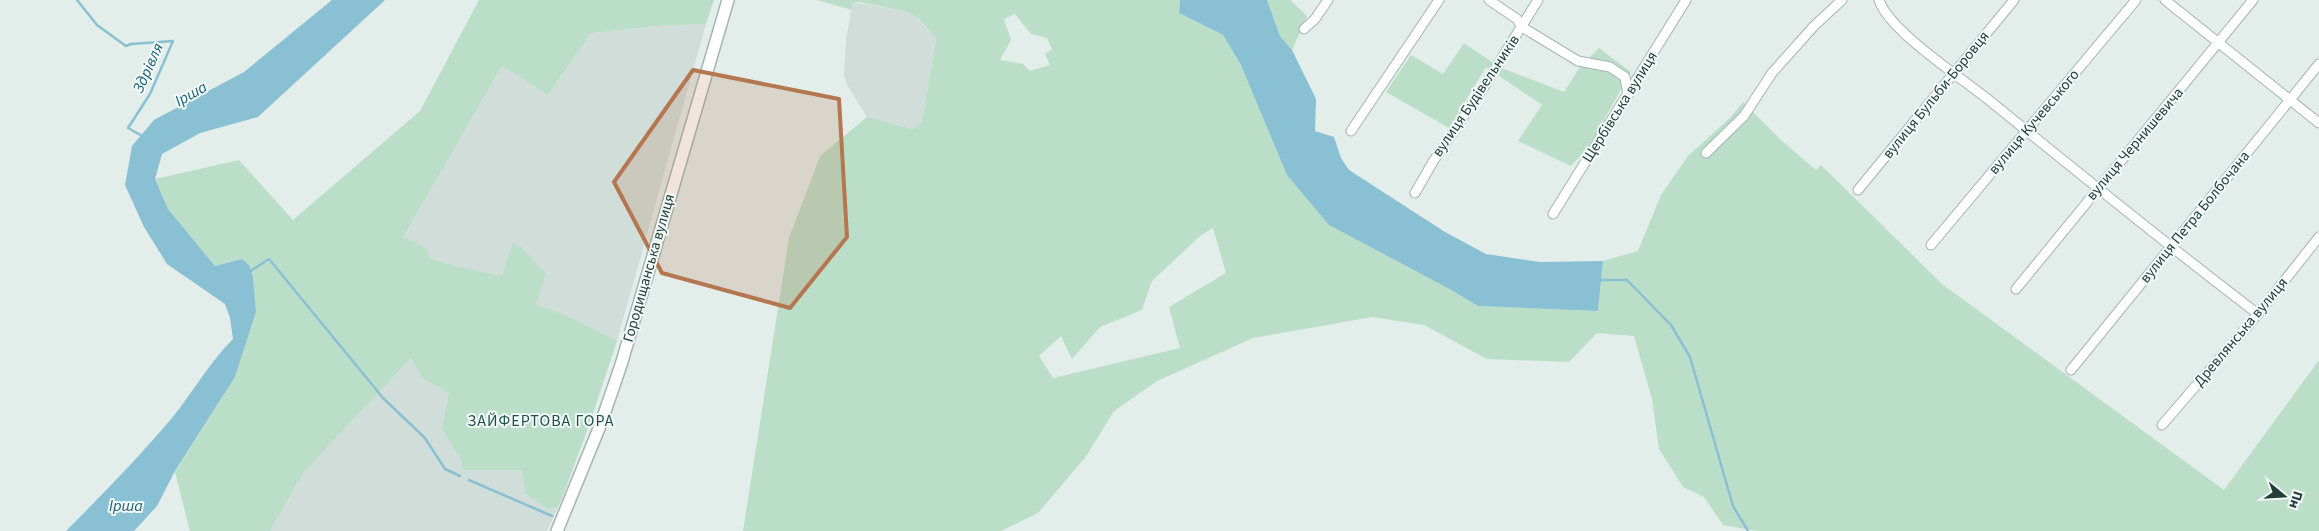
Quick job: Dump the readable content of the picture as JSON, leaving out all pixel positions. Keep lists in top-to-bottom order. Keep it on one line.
{"streets":{"street":["вулиця Бульби-Боровця","вулиця Будівельників","Щербівська вулиця","вулиця Кучевського","вулиця Чернишевича","вулиця Петра Болбочана","Городищанська вулиця","Древлянська вулиця"]},"districts":["ЗАЙФЕРТОВА ГОРА"],"water":["Здрівля","Ірша"],"north":"right"}
